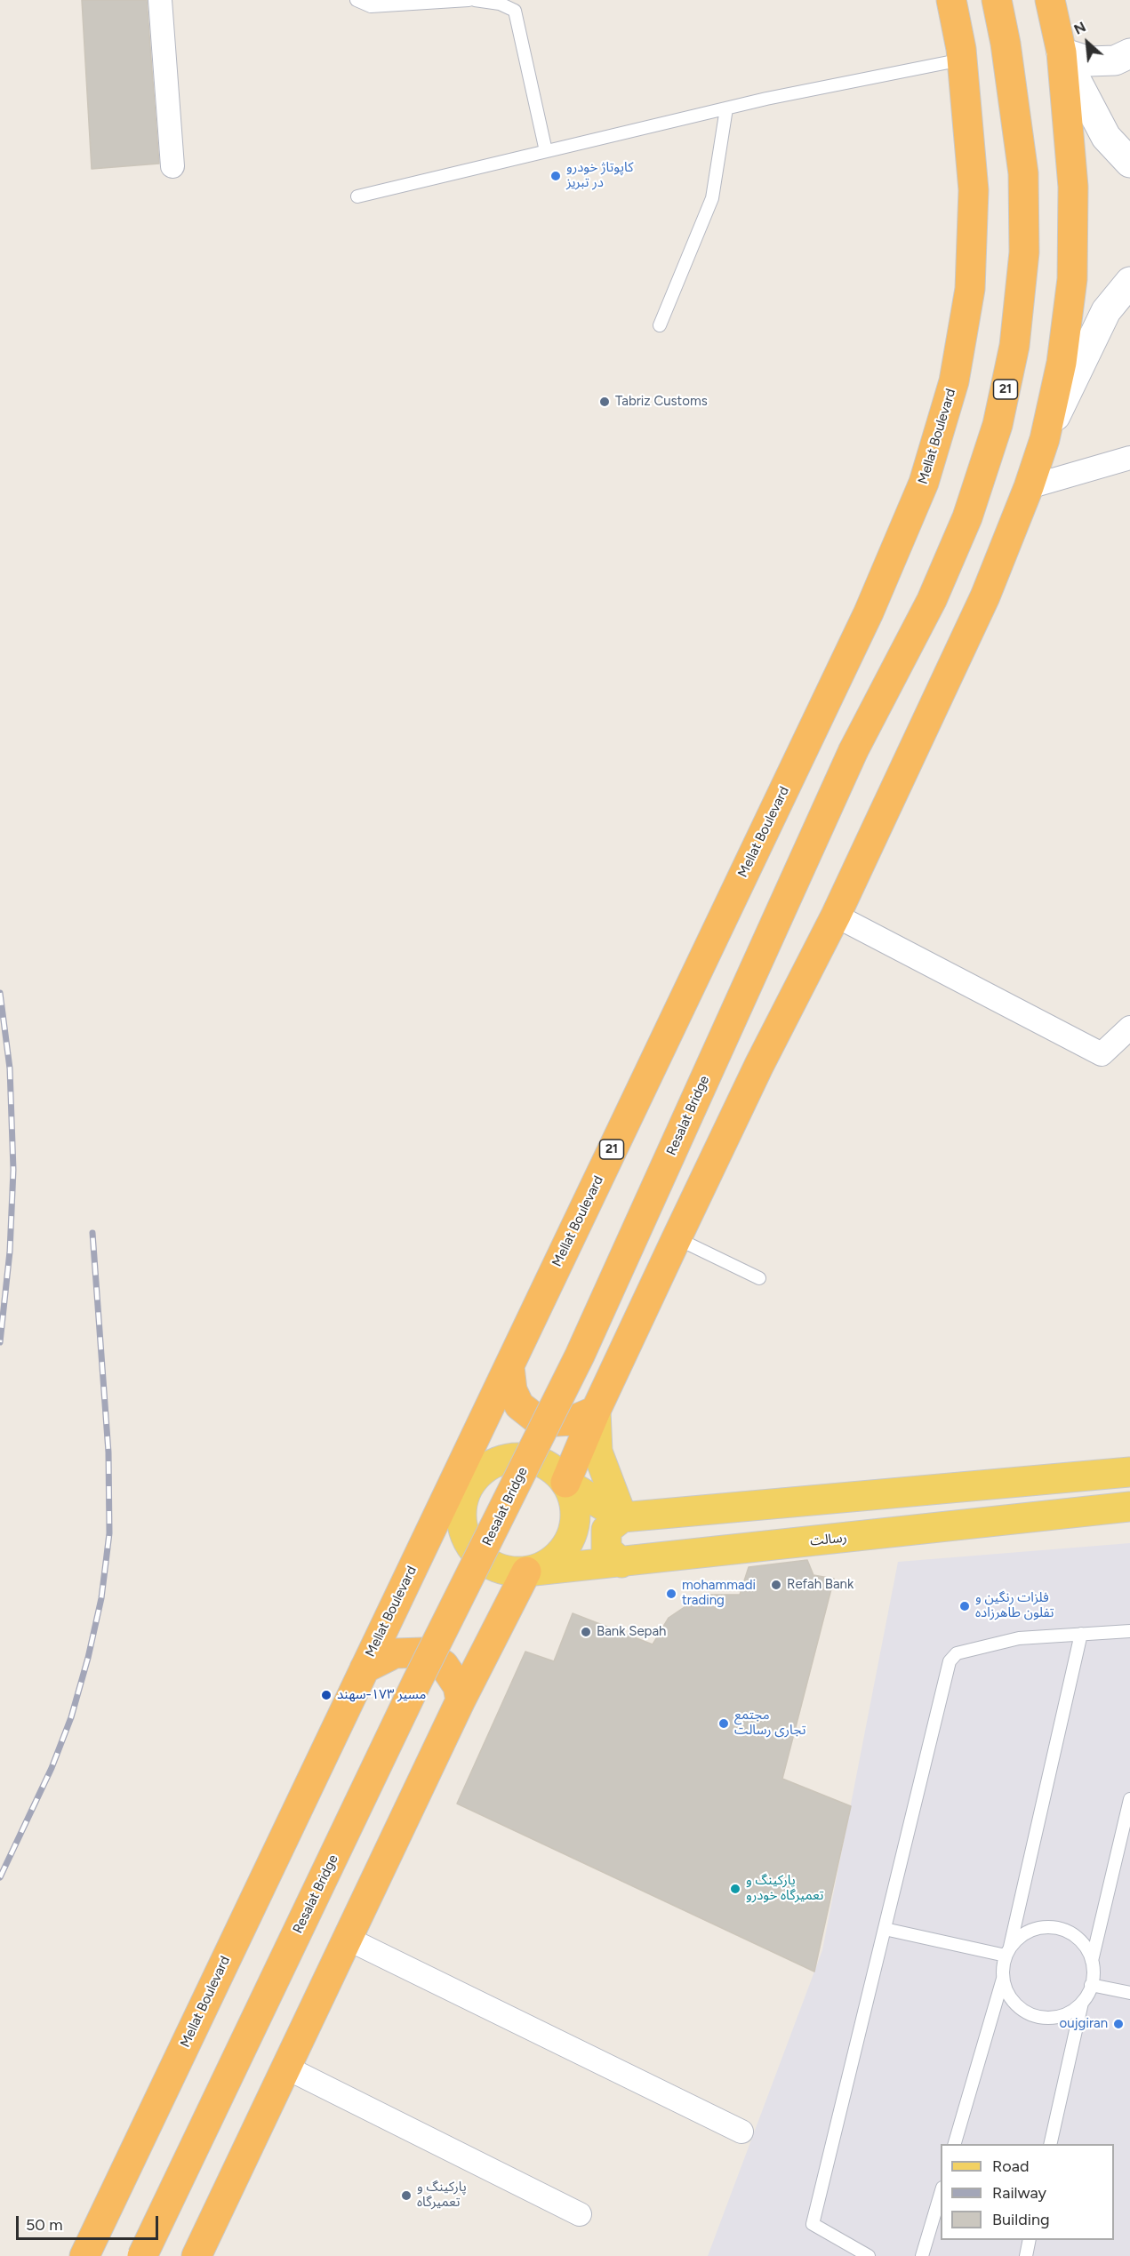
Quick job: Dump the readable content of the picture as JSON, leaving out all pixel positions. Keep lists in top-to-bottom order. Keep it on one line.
{"streets":{"highway":["21","Mellat Boulevard","Resalat Bridge"],"main road":["رسالت"]},"places":["کاپوتاژ خودرو در تبریز","Tabriz Customs","Refah Bank","mohammadi trading","فلزات رنگین و تفلون طاهرزاده","Bank Sepah","مسیر ۱۷۳-سهند","مجتمع تجاری رسالت","پارکینگ و تعمیرگاه خودرو","oujgiran","پارکینگ و تعمیرگاه"],"legend":["Road","Railway","Building"],"scale_bar":"50 m","north":"top left"}
